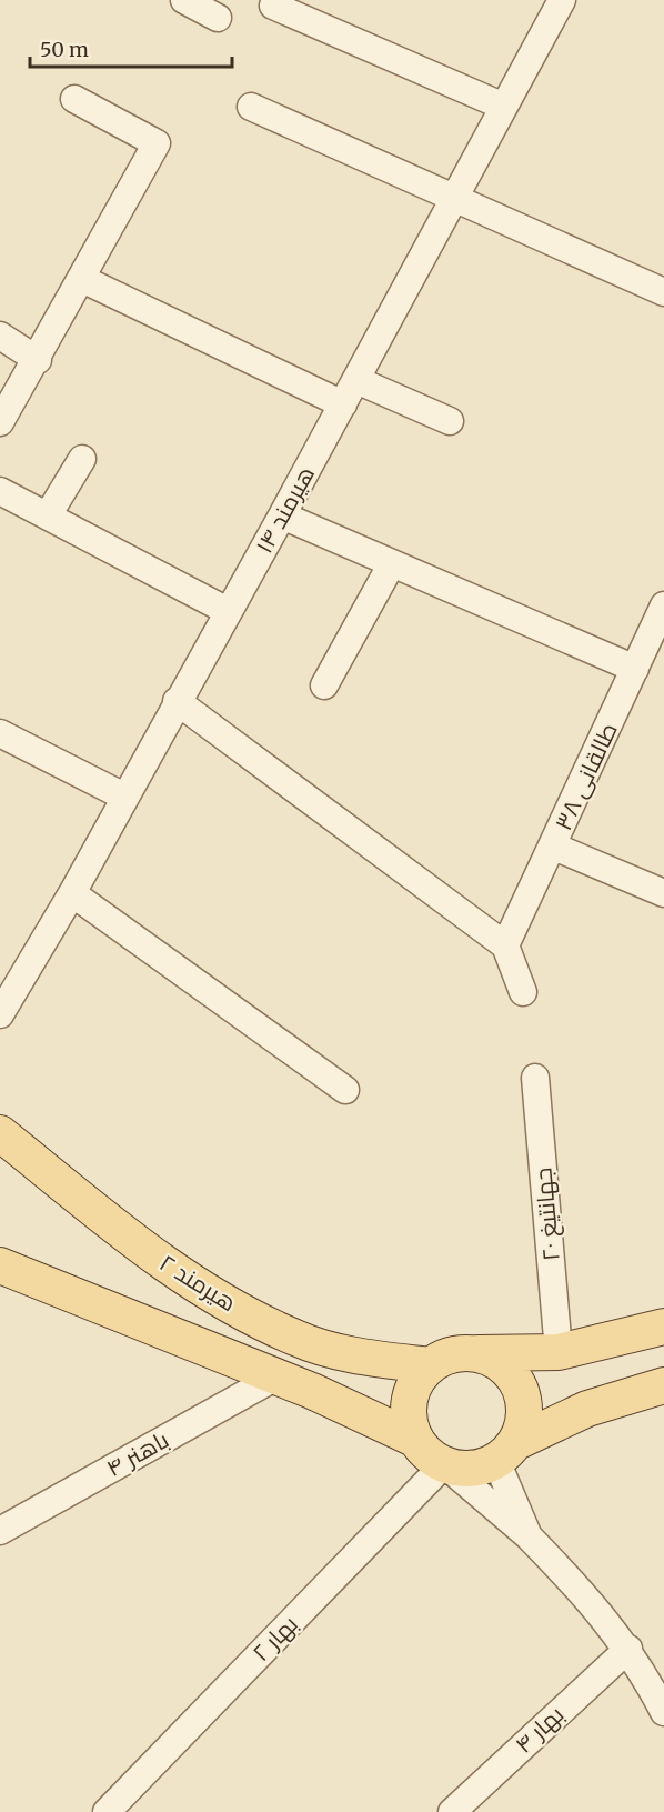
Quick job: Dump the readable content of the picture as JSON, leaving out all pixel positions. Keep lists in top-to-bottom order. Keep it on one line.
{"streets":{"main road":["هیرمند ۲"],"street":["هیرمند ۱۴","طالقانی ۳۸","جهانتیغ ۲۰","باهنر ۴","بهار ۲","بهار ۴"]},"crossings":[["هیرمند ۲","بهار ۲"]],"scale_bar":"50 m"}
